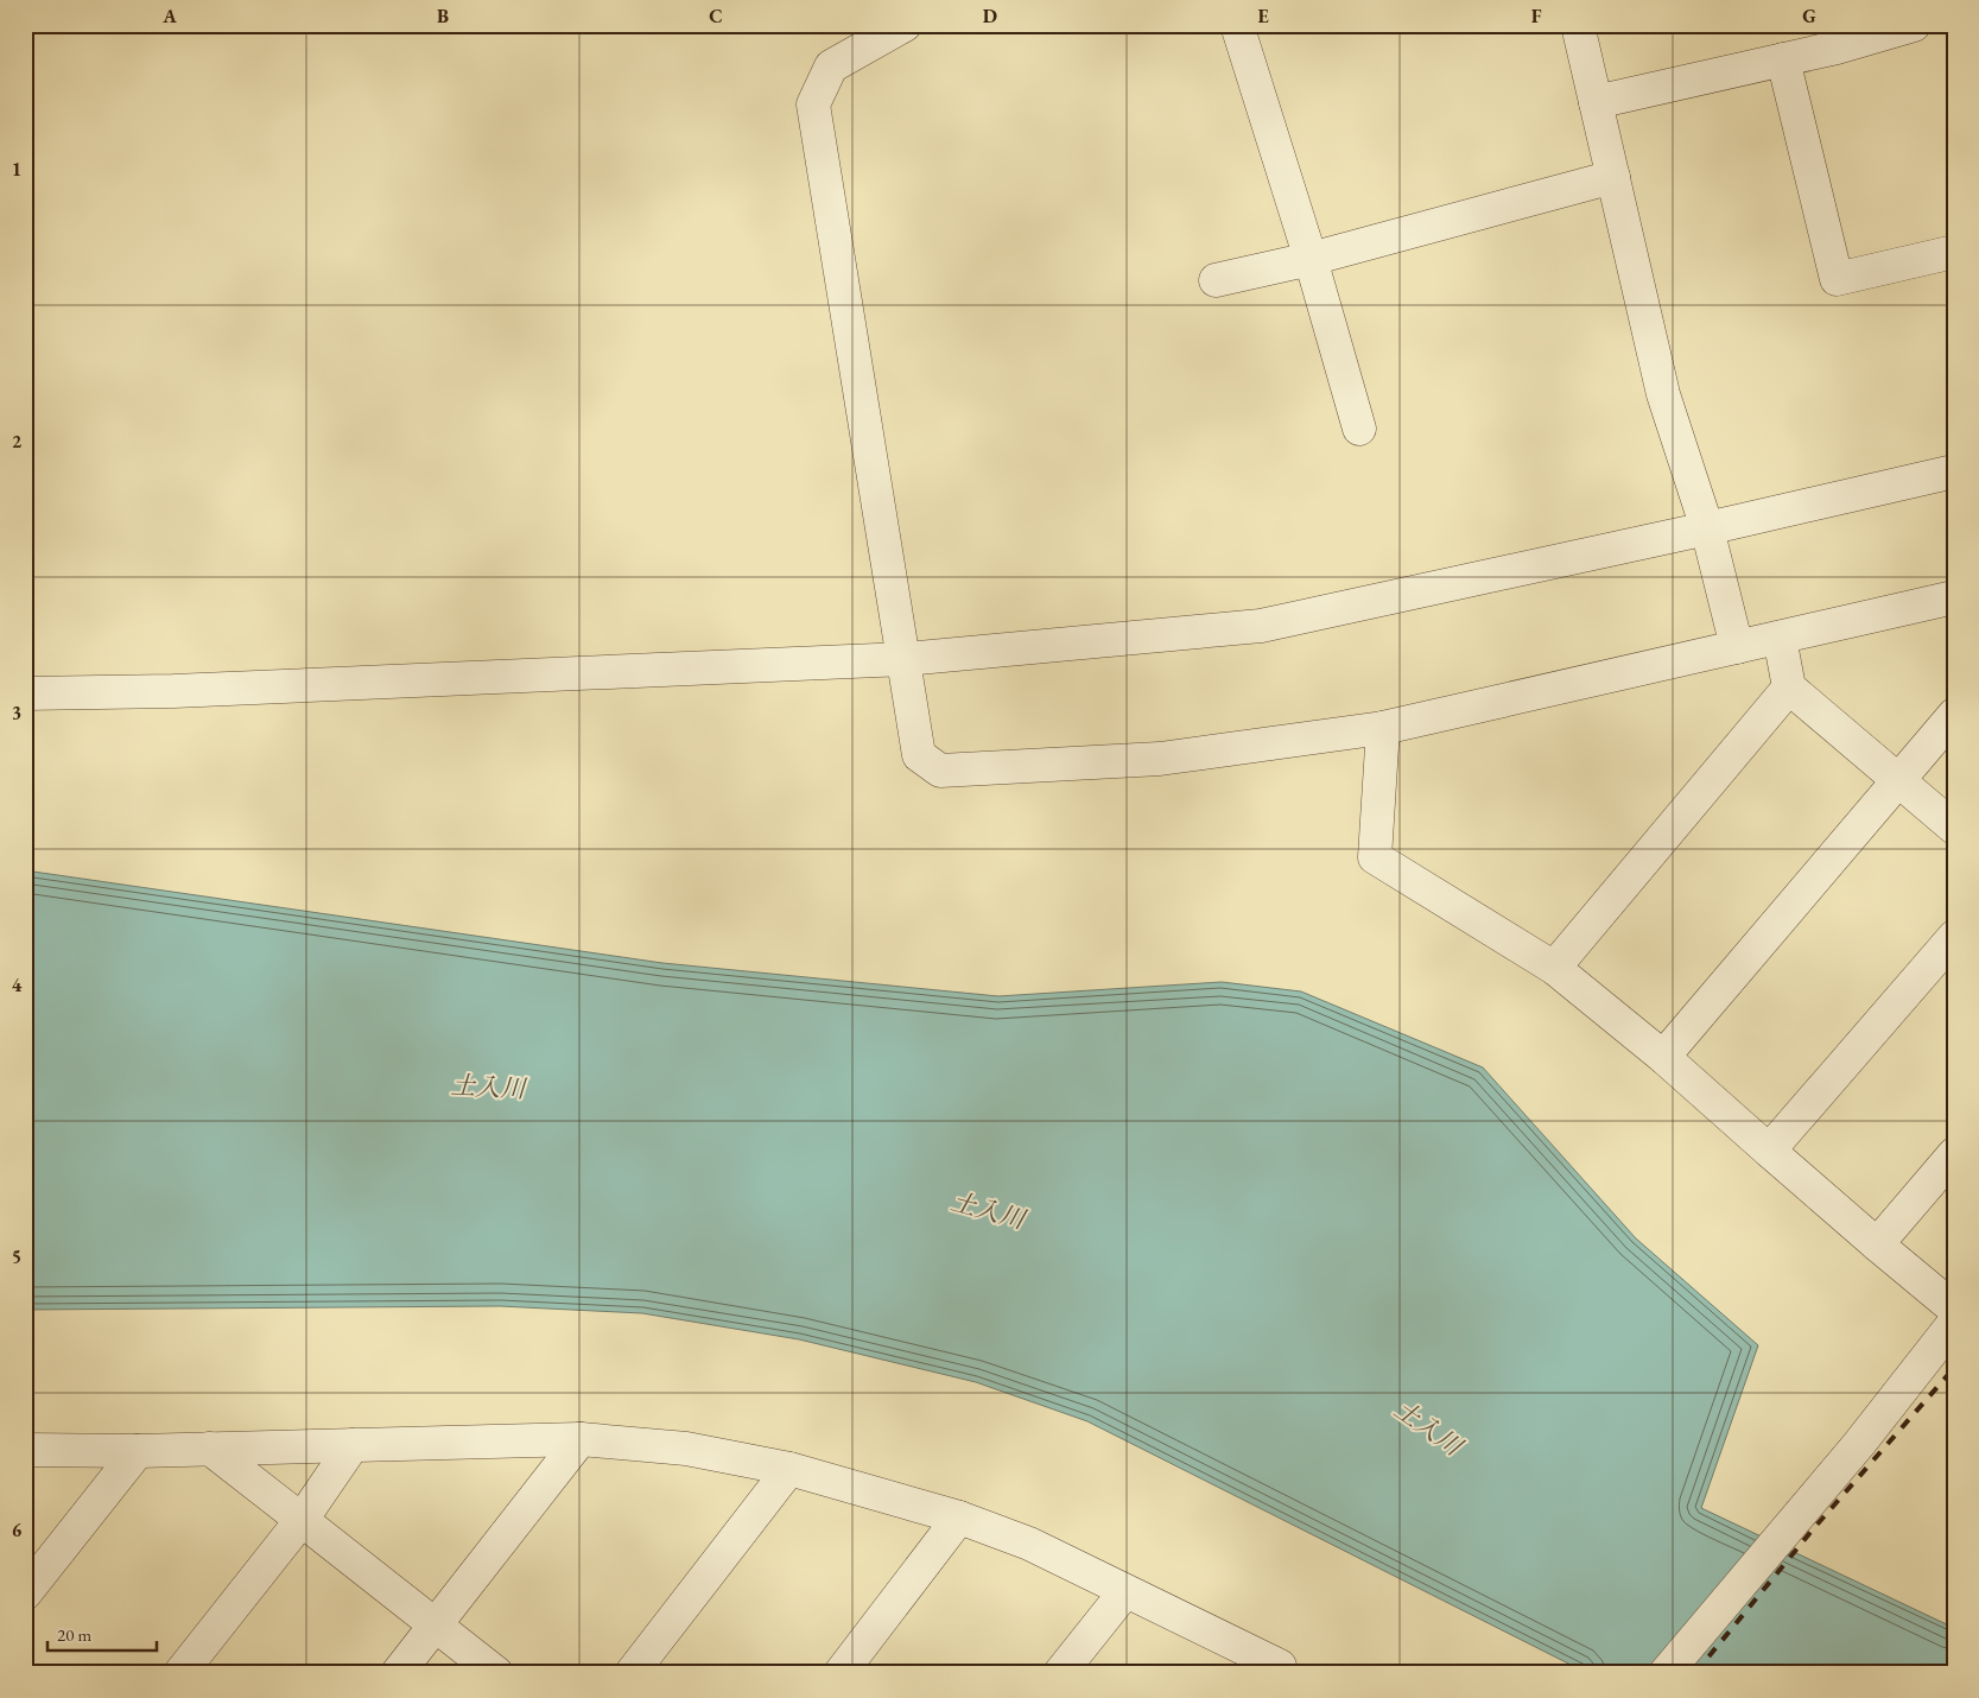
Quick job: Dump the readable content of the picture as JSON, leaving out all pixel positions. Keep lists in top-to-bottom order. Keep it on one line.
{"water":["土入川"],"scale_bar":"20 m","grid":{"columns":["A","B","C","D","E","F","G"],"rows":["1","2","3","4","5","6"]}}
